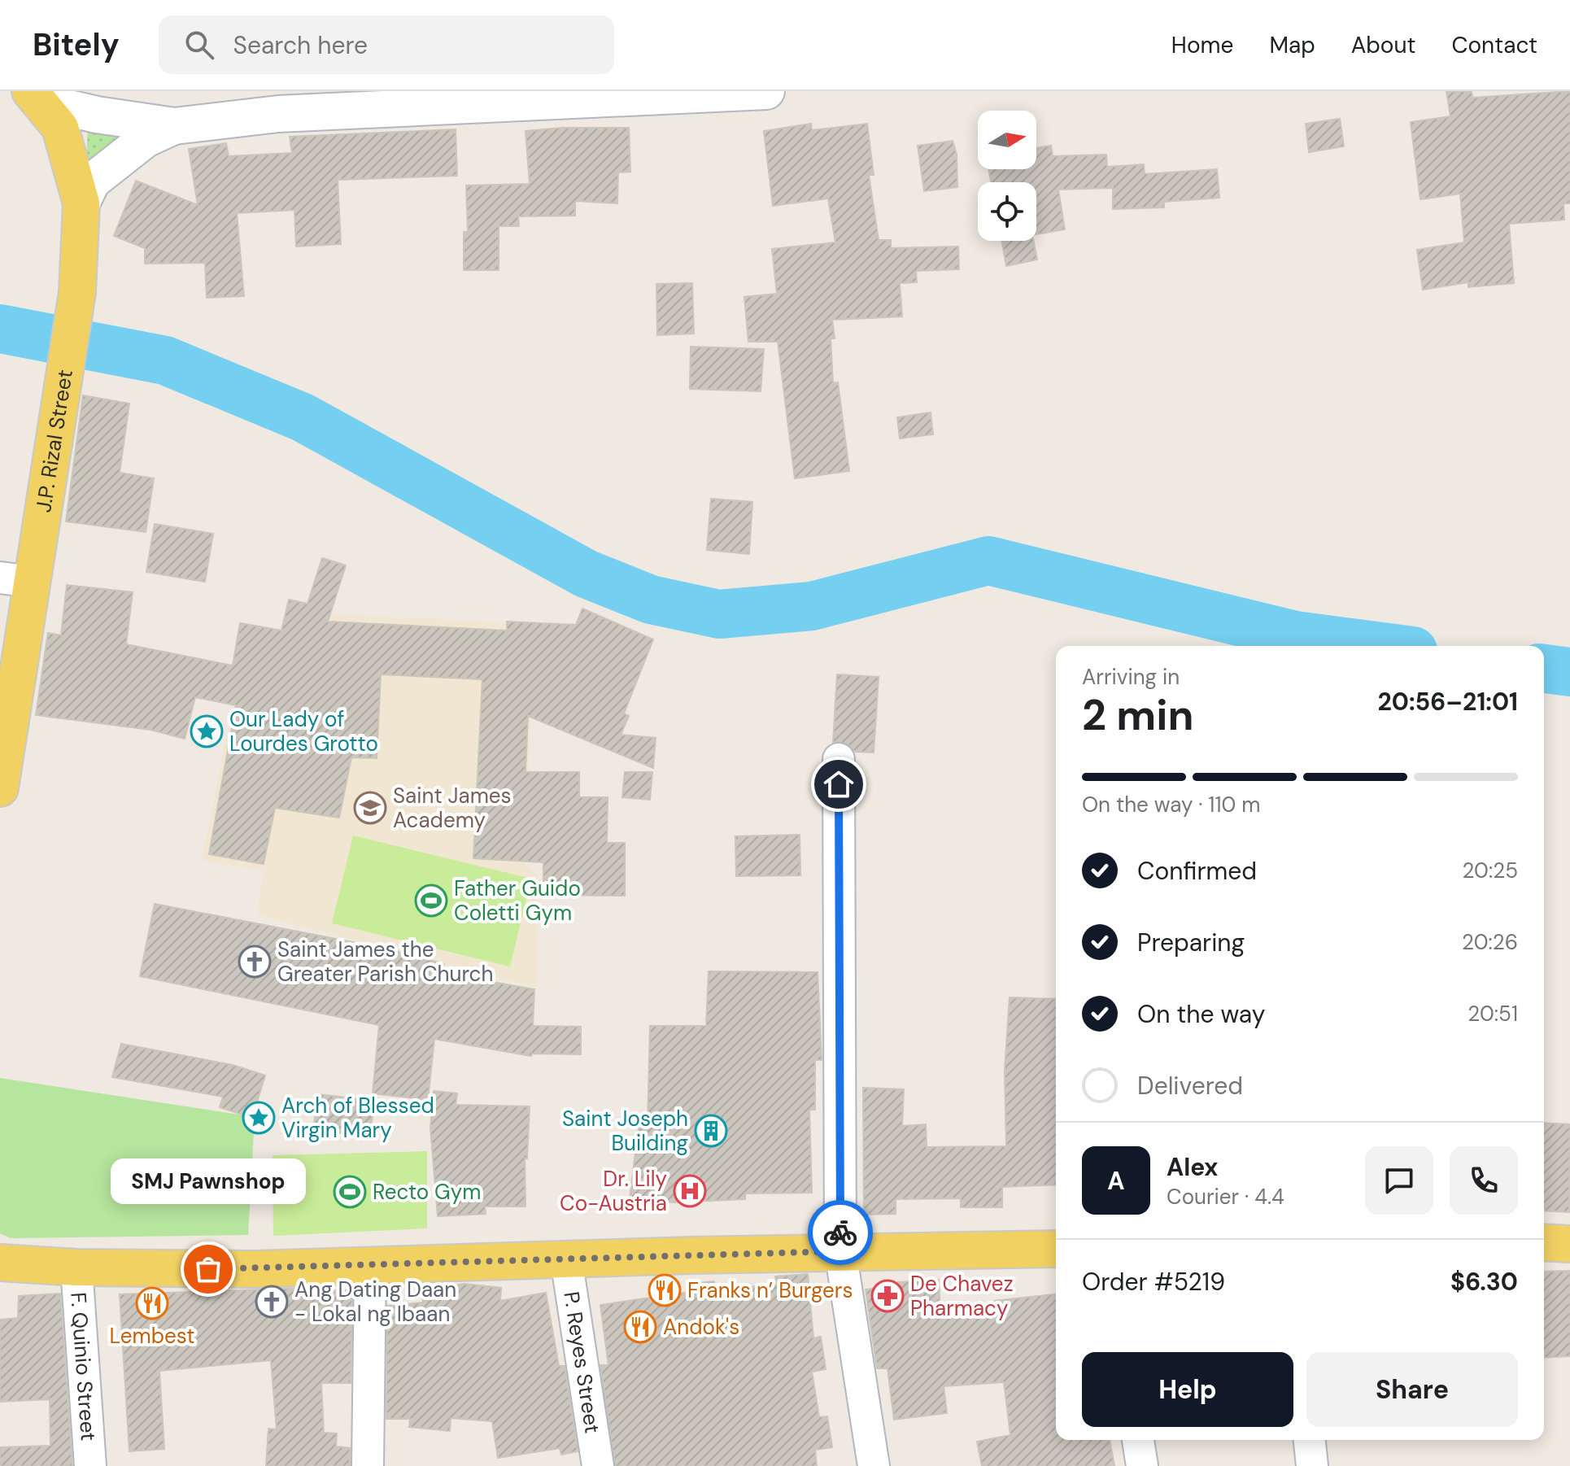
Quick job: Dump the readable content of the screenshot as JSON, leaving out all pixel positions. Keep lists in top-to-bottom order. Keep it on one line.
{"streets":{"main road":["J.P. Rizal Street"],"street":["P. Reyes Street","F. Quinio Street"]},"places":{"place":["Our Lady of Lourdes Grotto","Arch of Blessed Virgin Mary"],"school or university":["Saint James Academy"],"sports":["Father Guido Coletti Gym","Recto Gym"],"church":["Saint James the Greater Parish Church","Ang Dating Daan - Lokal ng Ibaan"],"building":["Saint Joseph Building"],"hospital":["Dr. Lily Co-Austria"],"other":["SMJ Pawnshop"],"restaurant":["Franks n’ Burgers","Lembest","Andok's"],"pharmacy":["De Chavez Pharmacy"]},"north":"right","page":{"header":"Bitely","search":"Search here","nav":["Home","Map","About","Contact"],"heading":["2 min","Arriving in","20:56–21:01"],"panel":["Alex","Courier · 4.4","Order #5219","$6.30"],"bar":"On the way · 110 m","list":[["Confirmed","20:25"],["Preparing","20:26"],["On the way","20:51"],"Delivered"],"round":"A","bubble":"SMJ Pawnshop","buttons":["Help","Share"]}}
